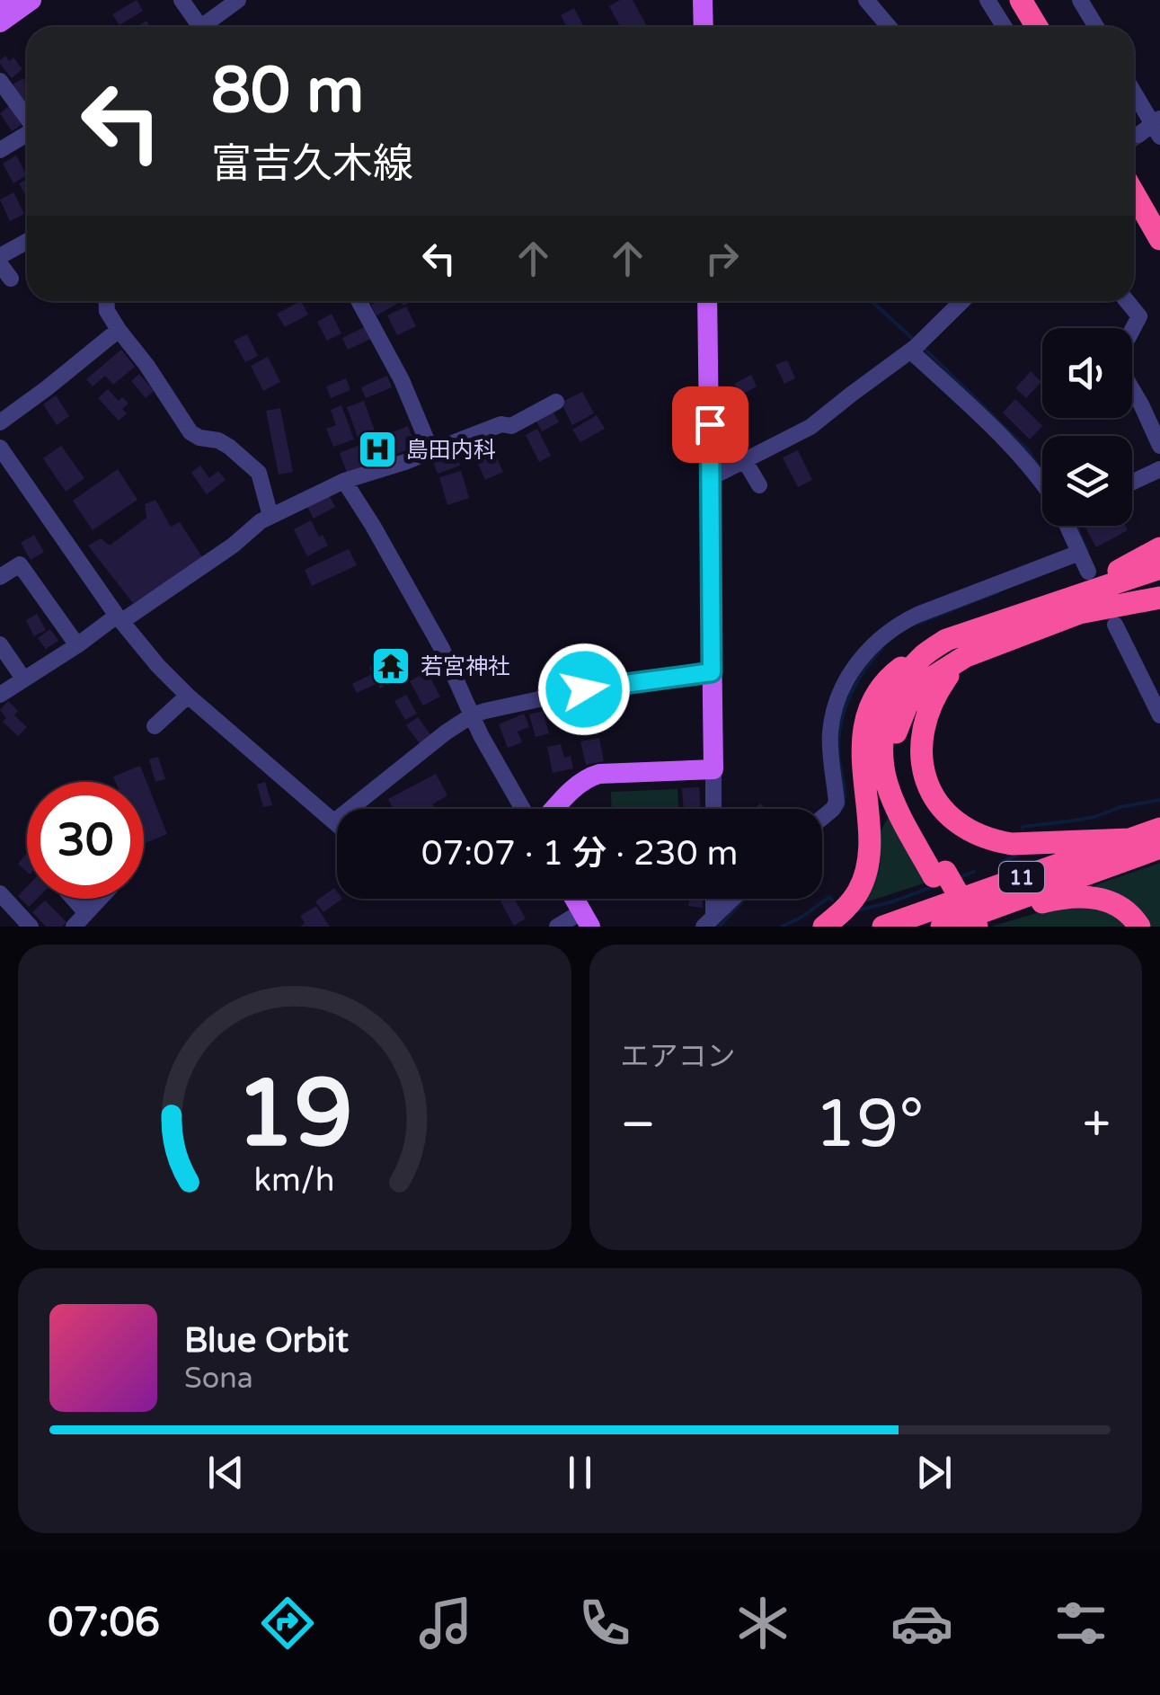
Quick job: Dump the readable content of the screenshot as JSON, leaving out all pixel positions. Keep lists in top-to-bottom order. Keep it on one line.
{"streets":{"highway":["11"]},"places":{"hospital":["島田内科"],"temple":["若宮神社"]},"page":{"turn":["80 m","富吉久木線"],"limit":"30","trip":"07:07 · 1 分 · 230 m","tile":"エアコン","heat":["−","19°","+"],"song":["Blue Orbit","Sona"],"tabs":"07:06","gauge":["19","km/h"]}}
